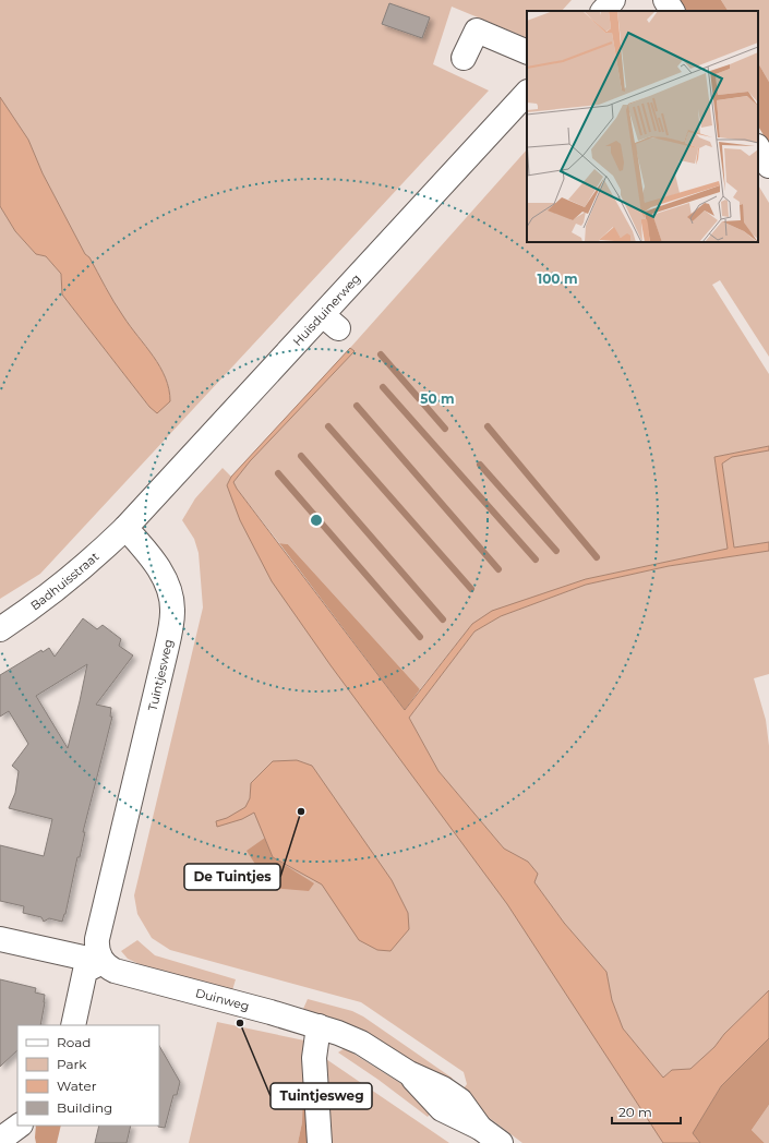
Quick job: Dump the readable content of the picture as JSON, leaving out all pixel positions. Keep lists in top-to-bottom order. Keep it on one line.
{"streets":{"street":["Huisduinerweg","Badhuisstraat","Tuintjesweg","Duinweg"]},"crossings":[["Huisduinerweg","Badhuisstraat"],["Huisduinerweg","Tuintjesweg"],["Badhuisstraat","Tuintjesweg"],["Tuintjesweg","Duinweg"]],"places":["De Tuintjes","Tuintjesweg"],"legend":["Road","Park","Water","Building"],"scale_bar":"20 m","rings":["100 m","50 m"]}
